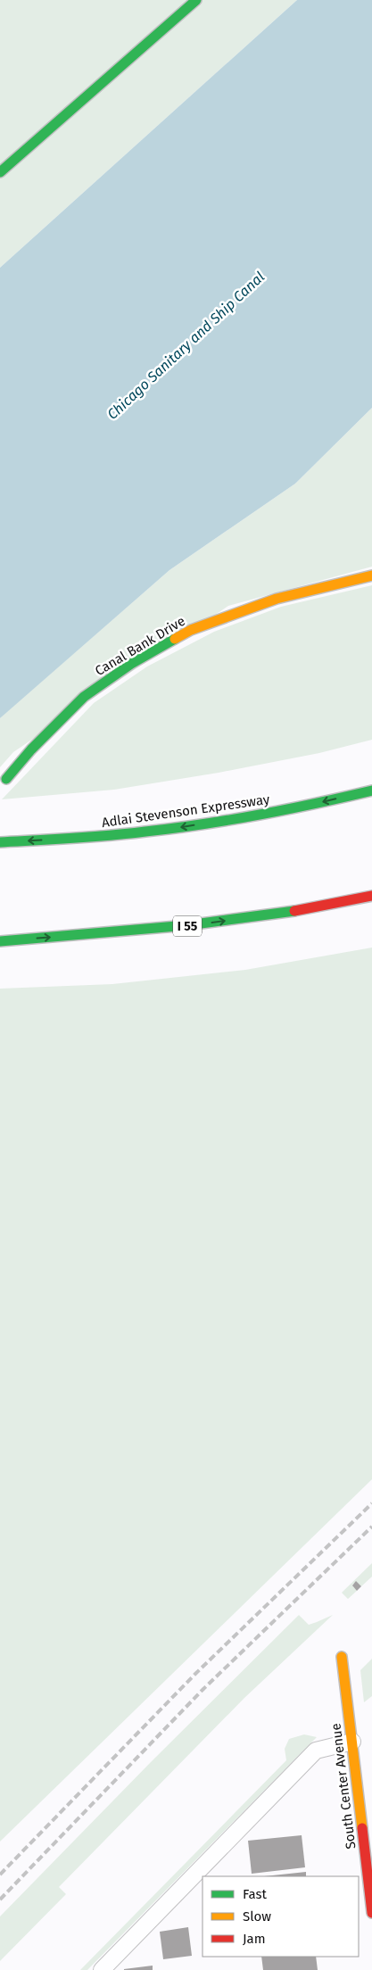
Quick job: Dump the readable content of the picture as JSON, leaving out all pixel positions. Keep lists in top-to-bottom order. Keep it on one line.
{"streets":{"main road":["Canal Bank Drive","Adlai Stevenson Expressway","I 55","South Center Avenue"]},"one_way":["Adlai Stevenson Expressway"],"water":["Chicago Sanitary and Ship Canal"],"legend":["Fast","Slow","Jam"]}
